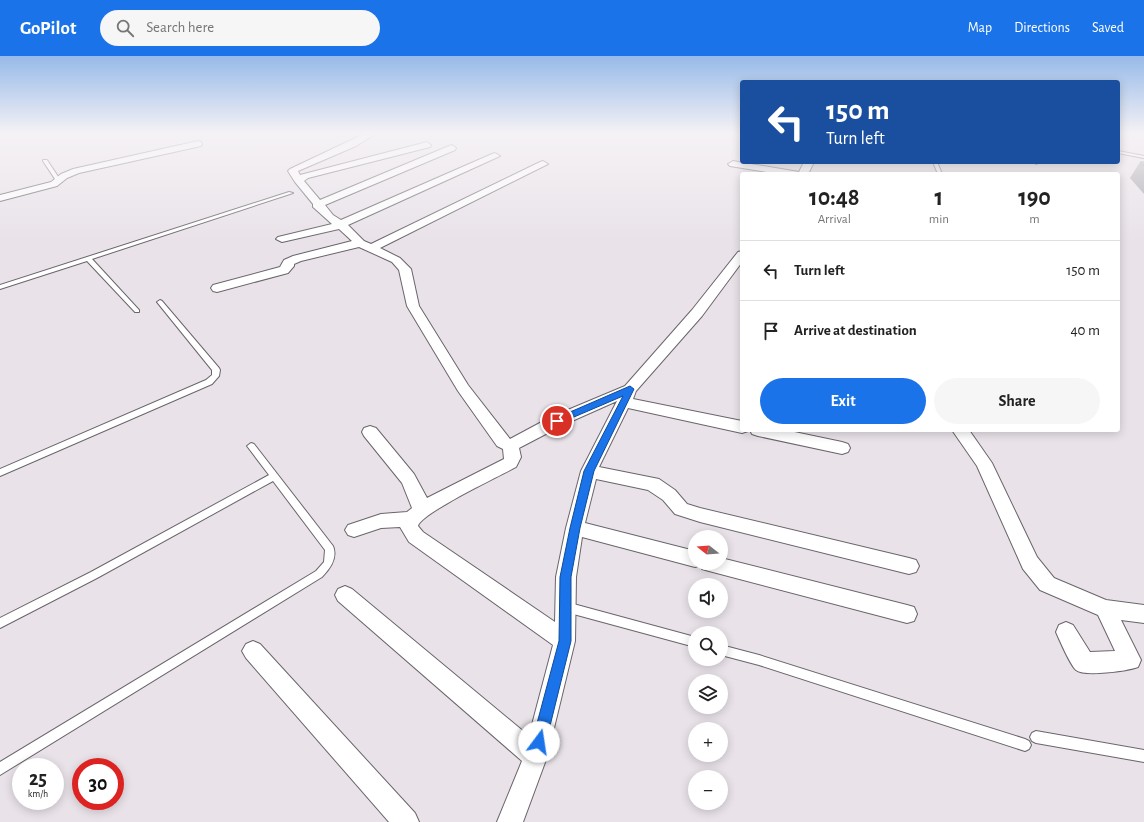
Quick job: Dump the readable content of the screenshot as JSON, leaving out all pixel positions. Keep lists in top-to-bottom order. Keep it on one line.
{"north":"left","page":{"header":"GoPilot","search":"Search here","nav":["Map","Directions","Saved"],"turn":["150 m","Turn left"],"eta":["10:48","Arrival","1","min","190","m"],"list":[{"name":"Turn left","value":"150 m"},{"name":"Arrive at destination","value":"40 m"}],"buttons":["Exit","Share"],"map_buttons":["+","−"],"speed":"25 km/h","limit":"30"}}
